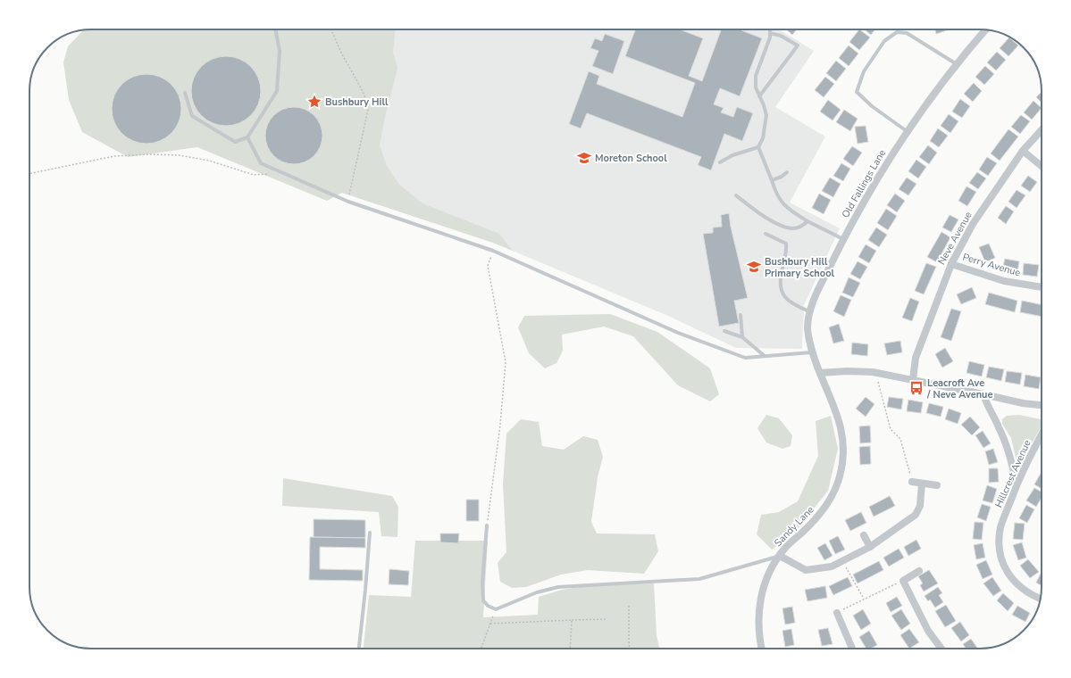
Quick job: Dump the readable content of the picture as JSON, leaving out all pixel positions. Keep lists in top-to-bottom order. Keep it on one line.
{"streets":{"street":["Old Fallings Lane","Neve Avenue","Perry Avenue","Hillcrest Avenue","Sandy Lane"]},"crossings":[["Old Fallings Lane","Sandy Lane"],["Neve Avenue","Perry Avenue"]],"places":{"place":["Bushbury Hill"],"school or university":["Moreton School","Bushbury Hill Primary School"],"bus stop":["Leacroft Ave / Neve Avenue"]}}
